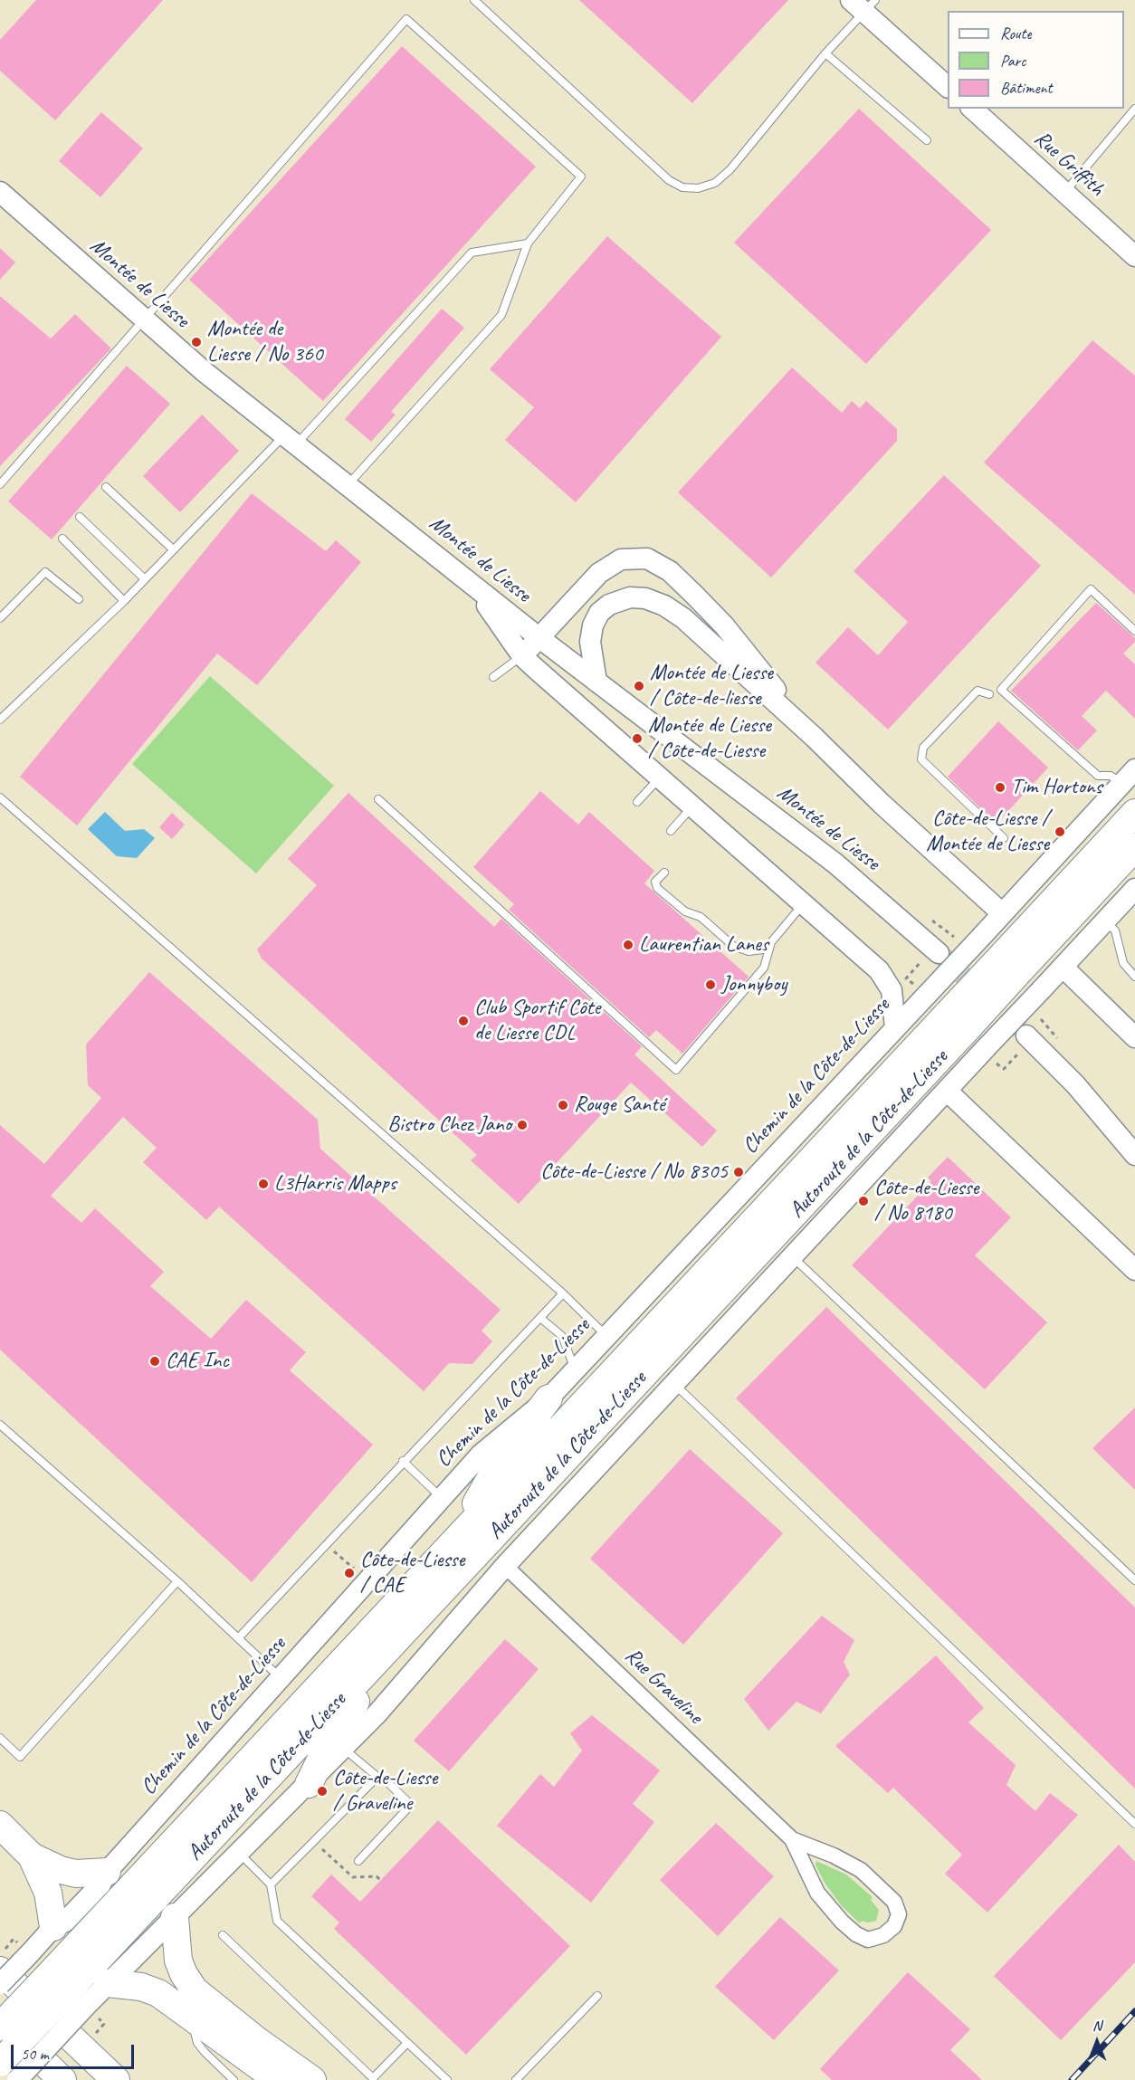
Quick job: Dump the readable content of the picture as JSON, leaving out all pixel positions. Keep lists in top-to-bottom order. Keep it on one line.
{"streets":{"highway":["Autoroute de la Côte-de-Liesse"],"street":["Rue Griffith","Montée de Liesse","Chemin de la Côte-de-Liesse","Rue Graveline"]},"places":["Montée de Liesse / No 360","Montée de Liesse / Côte-de-liesse","Montée de Liesse / Côte-de-Liesse","Tim Hortons","Côte-de-Liesse / Montée de Liesse","Laurentian Lanes","Jonnyboy","Club Sportif Côte de Liesse CDL","Rouge Santé","Bistro Chez Jano","Côte-de-Liesse / No 8305","L3Harris Mapps","Côte-de-Liesse / No 8180","CAE Inc","Côte-de-Liesse / CAE","Côte-de-Liesse / Graveline"],"legend":["Route","Parc","Bâtiment"],"scale_bar":"50 m","north":"top"}
